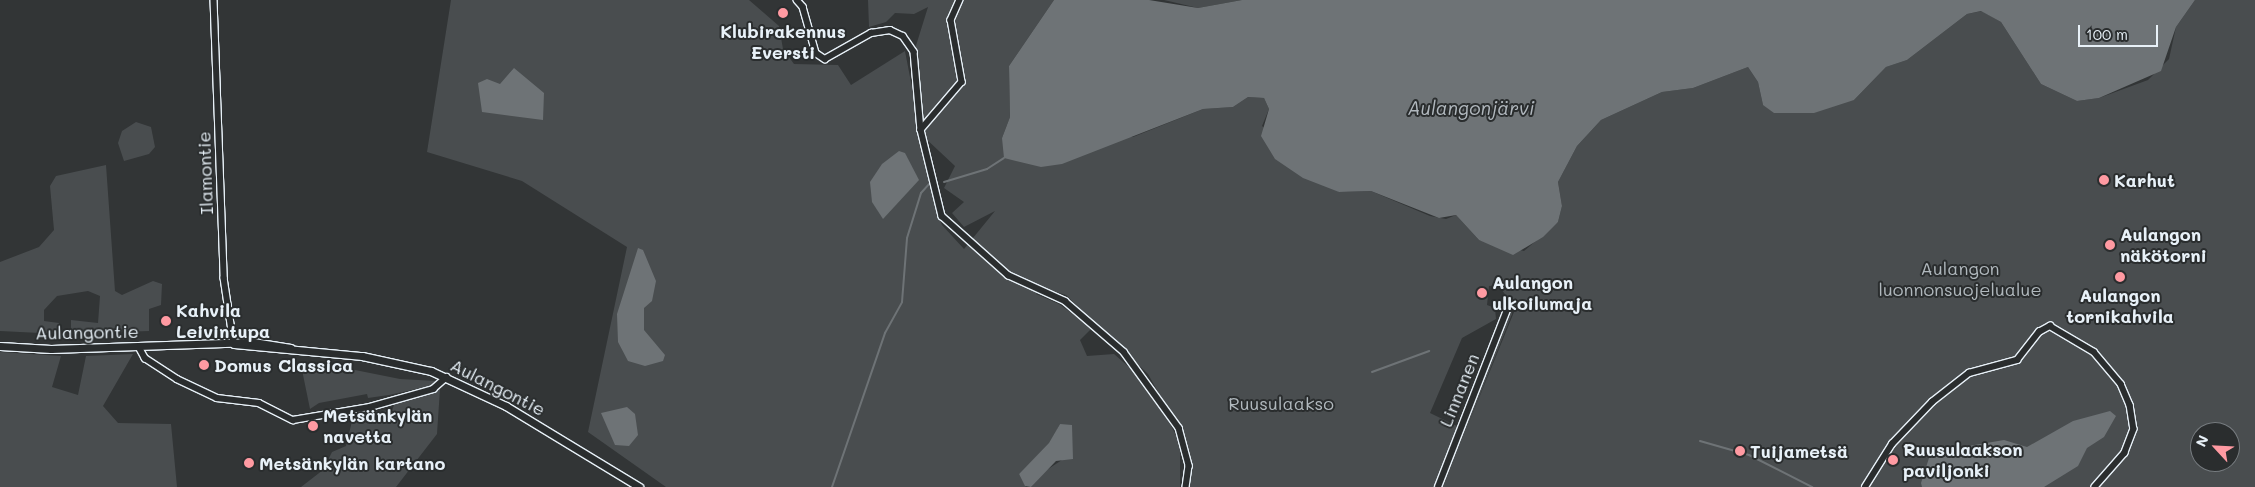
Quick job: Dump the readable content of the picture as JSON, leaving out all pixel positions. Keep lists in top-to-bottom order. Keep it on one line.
{"streets":{"street":["Ilamontie","Aulangontie","Linnanen"]},"crossings":[["Ilamontie","Aulangontie"]],"water":["Aulangonjärvi"],"parks":["Aulangon luonnonsuojelualue","Ruusulaakso"],"places":["Klubirakennus Eversti","Karhut","Aulangon näkötorni","Aulangon tornikahvila","Aulangon ulkoilumaja","Kahvila Leivintupa","Domus Classica","Metsänkylän navetta","Tuijametsä","Ruusulaakson paviljonki","Metsänkylän kartano"],"scale_bar":"100 m","north":"top left"}
